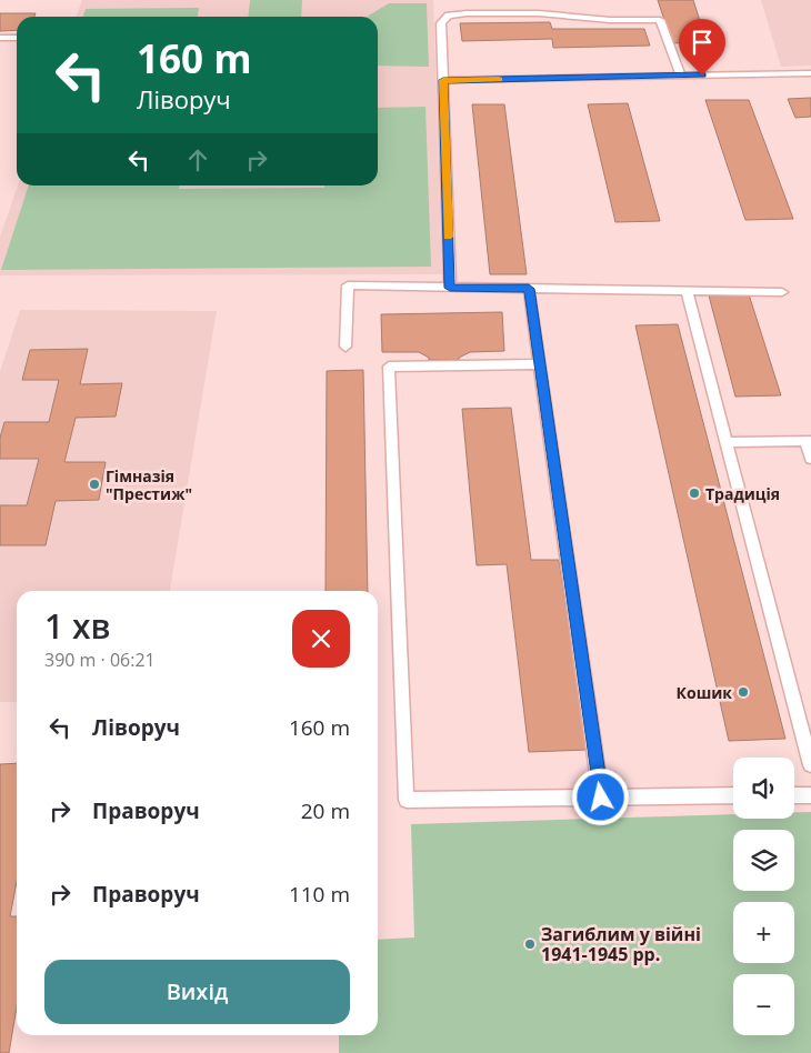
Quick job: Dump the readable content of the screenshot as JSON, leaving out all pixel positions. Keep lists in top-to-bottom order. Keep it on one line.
{"places":["Гімназія \"Престиж\"","Традиція","Кошик","Загиблим у війні 1941-1945 рр."],"page":{"turn":["160 m","Ліворуч"],"heading":["1 хв","390 m · 06:21"],"list":[{"name":"Ліворуч","value":"160 m"},{"name":"Праворуч","value":"20 m"},{"name":"Праворуч","value":"110 m"}],"map_buttons":["+","−"],"buttons":"Вихід"}}
